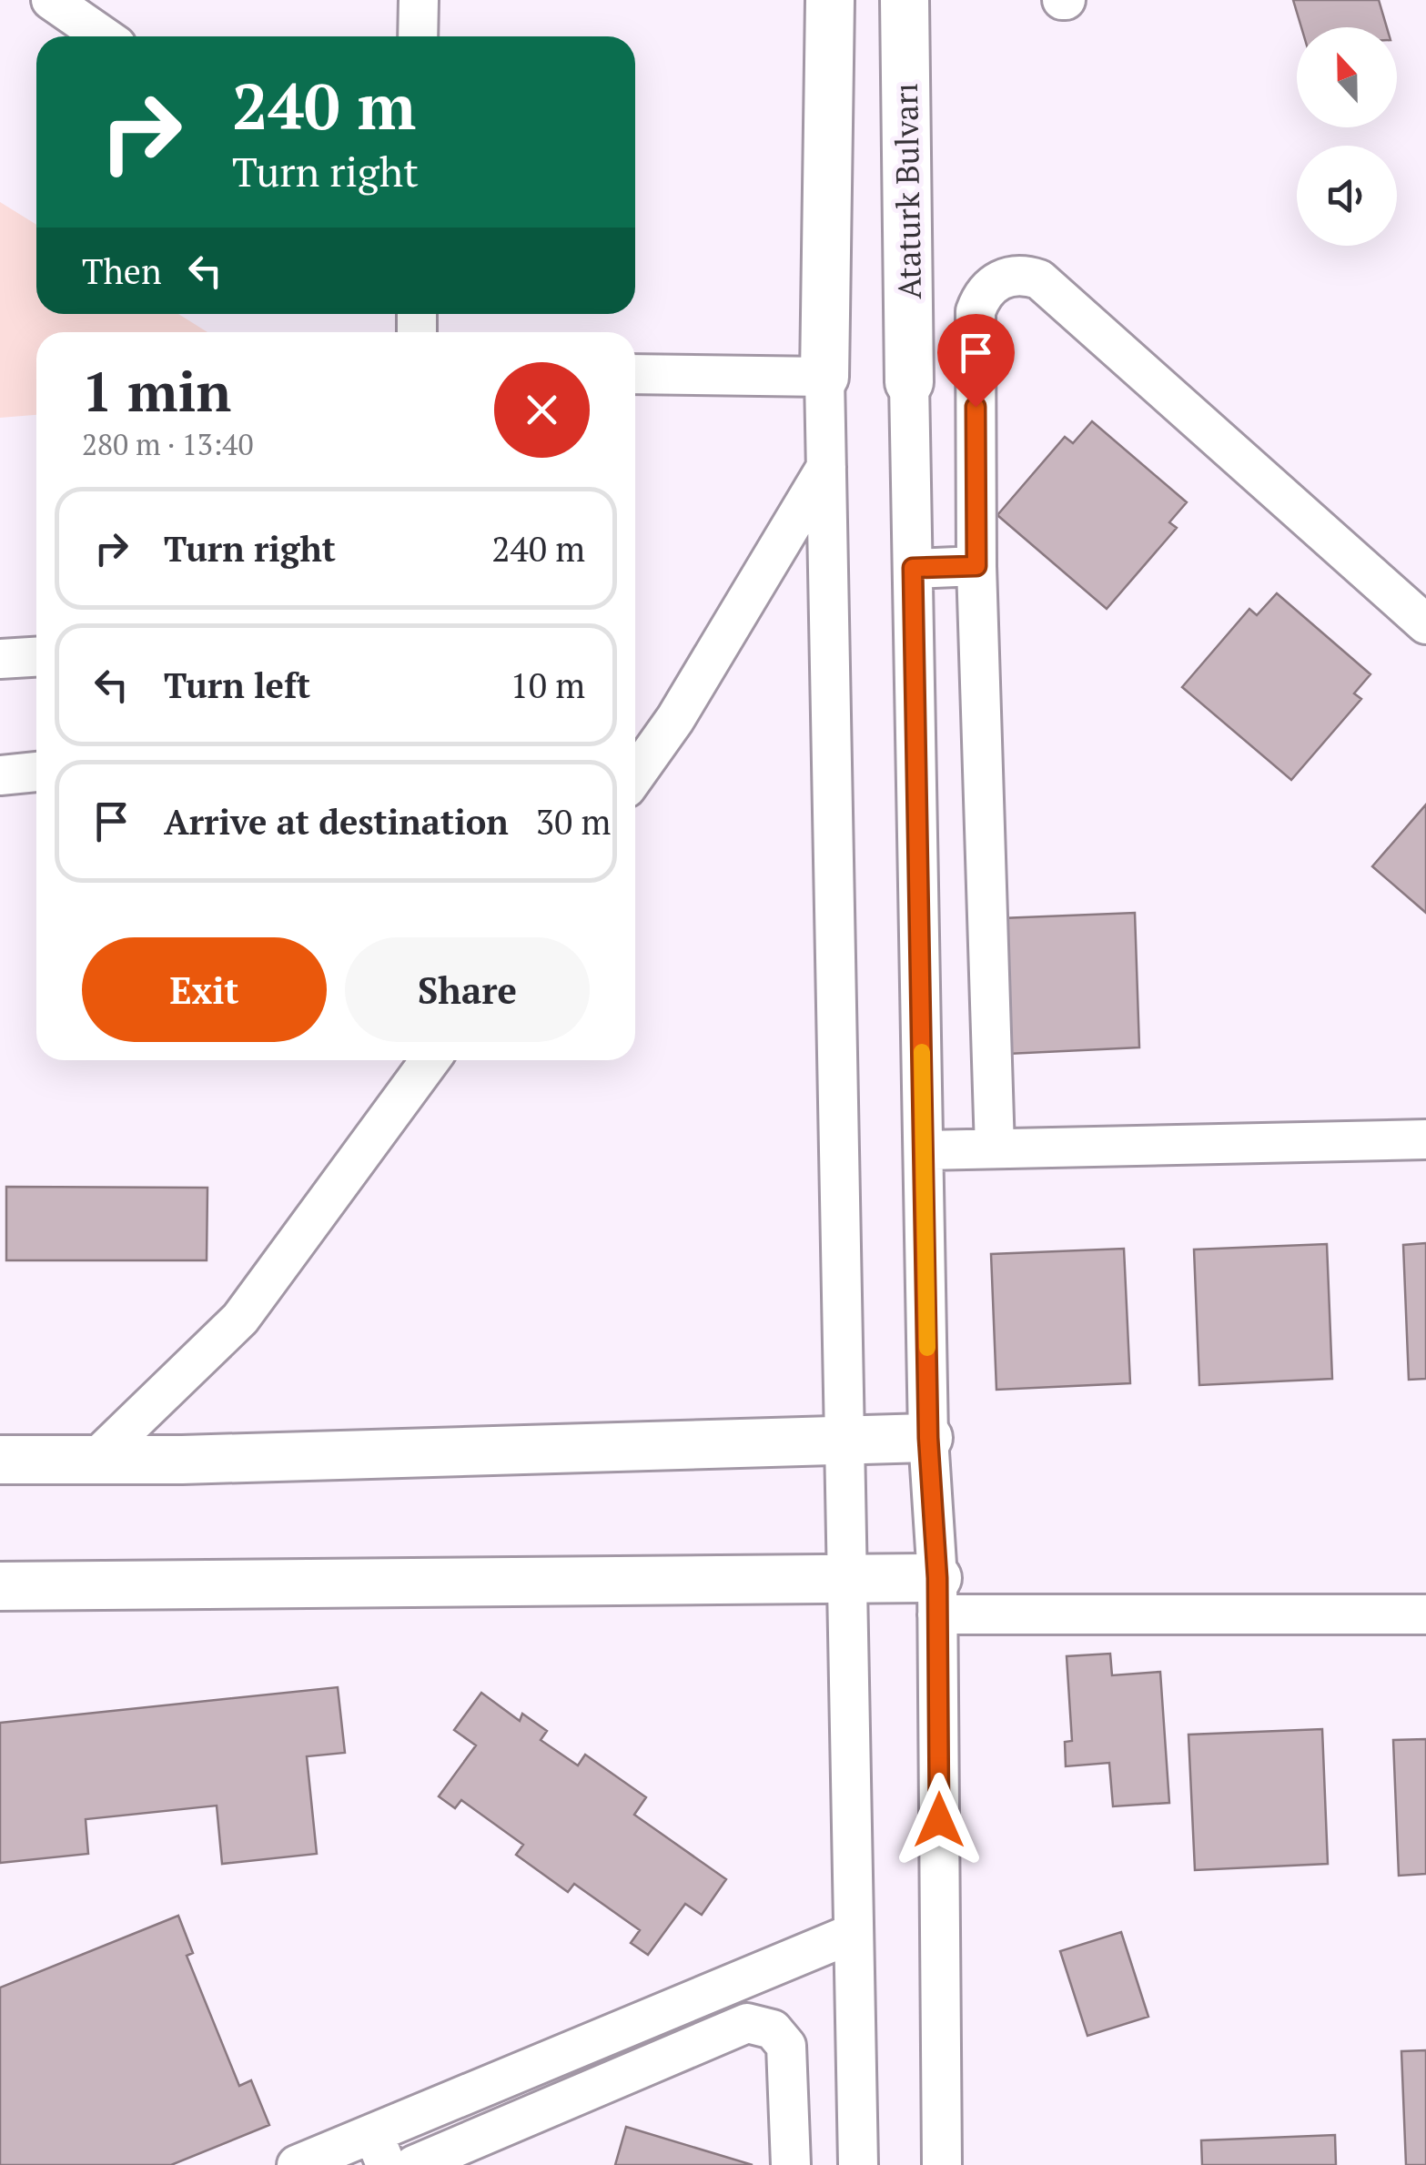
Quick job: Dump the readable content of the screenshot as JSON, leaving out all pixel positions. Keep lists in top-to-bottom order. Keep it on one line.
{"streets":{"main road":["Ataturk Bulvarı"]},"north":"top","page":{"turn":["240 m","Turn right"],"then":"Then","heading":["1 min","280 m · 13:40"],"list":[{"name":"Turn right","value":"240 m"},{"name":"Turn left","value":"10 m"},{"name":"Arrive at destination","value":"30 m"}],"buttons":["Exit","Share"]}}
